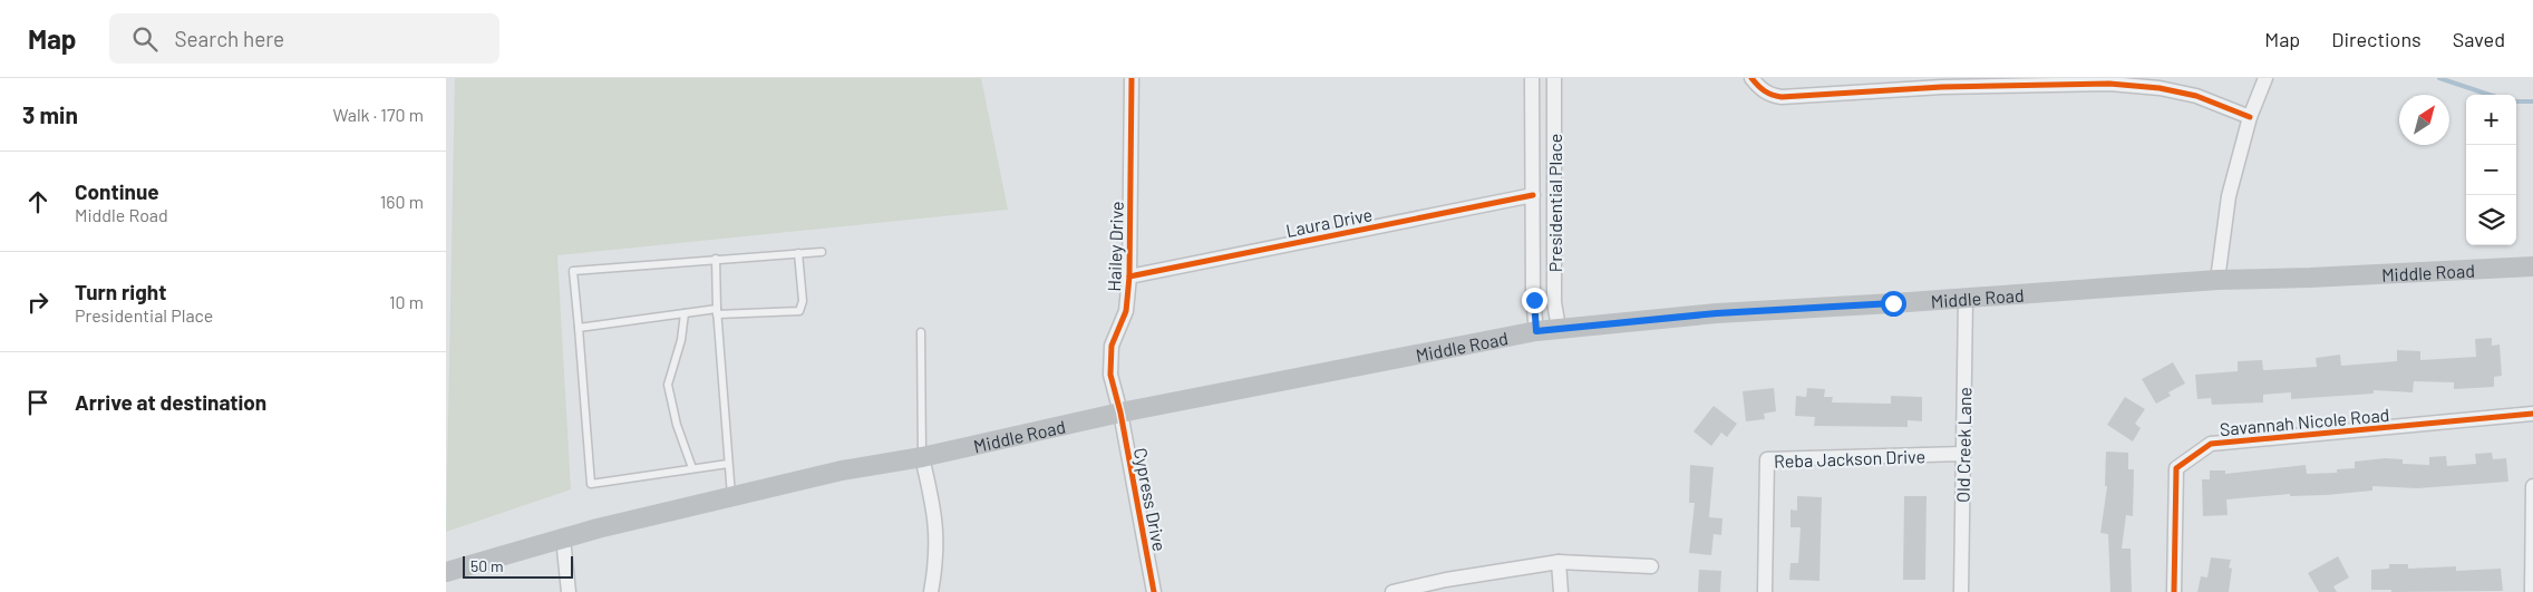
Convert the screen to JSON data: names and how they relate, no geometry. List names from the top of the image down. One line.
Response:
{"streets":{"main road":["Middle Road"],"street":["Presidential Place","Laura Drive","Hailey Drive","Savannah Nicole Road","Old Creek Lane","Reba Jackson Drive","Cypress Drive"]},"crossings":[["Presidential Place","Laura Drive"],["Presidential Place","Middle Road"],["Laura Drive","Hailey Drive"],["Hailey Drive","Middle Road"],["Hailey Drive","Cypress Drive"],["Middle Road","Old Creek Lane"],["Middle Road","Cypress Drive"],["Old Creek Lane","Reba Jackson Drive"]],"scale_bar":"50 m","north":"top right","page":{"header":"Map","search":"Search here","nav":["Map","Directions","Saved"],"heading":["3 min","Walk · 170 m"],"map_buttons":["+","−"],"list":[["Continue","Middle Road","160 m"],["Turn right","Presidential Place","10 m"],"Arrive at destination"],"scale":"50 m"}}
